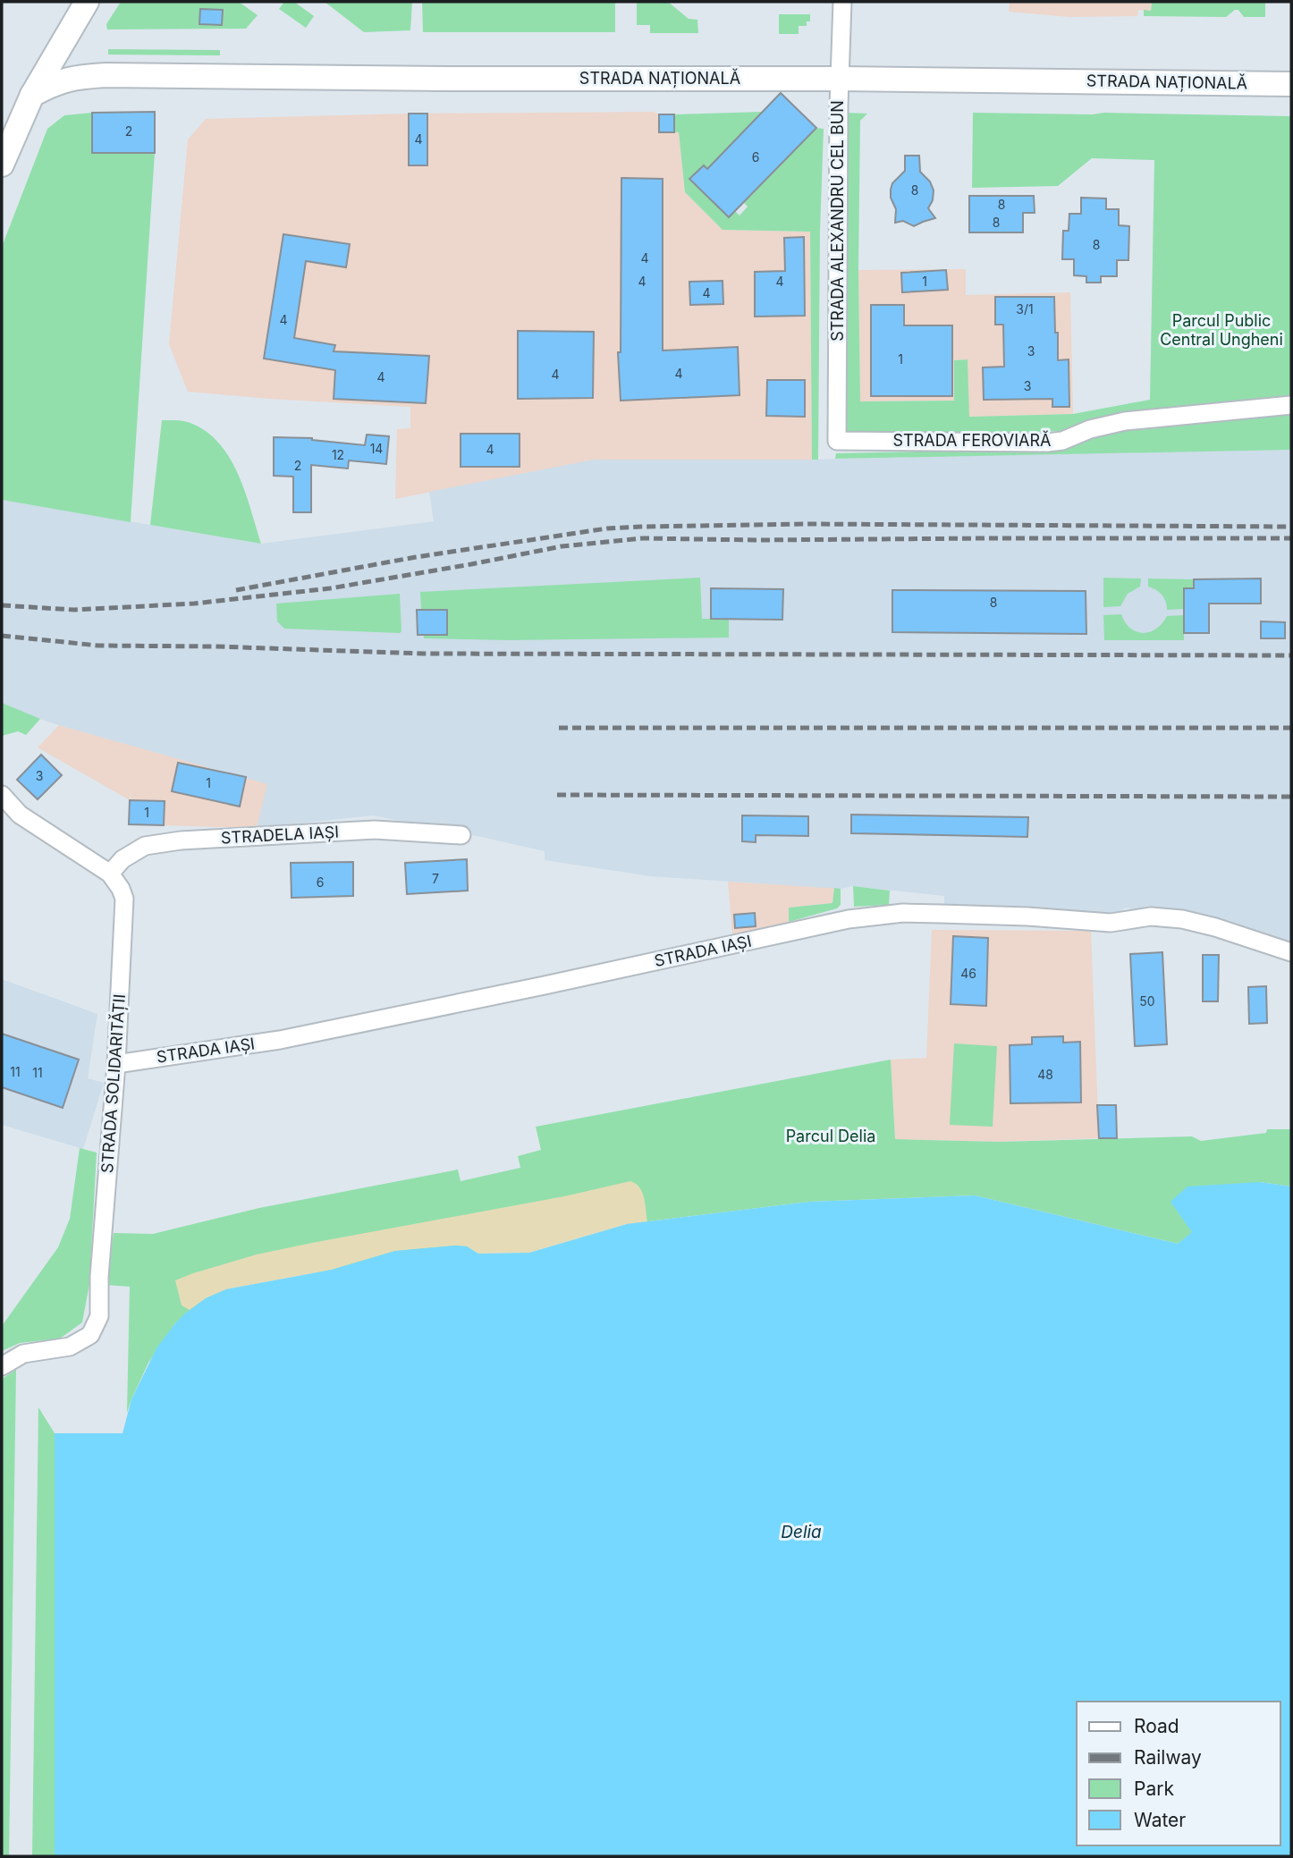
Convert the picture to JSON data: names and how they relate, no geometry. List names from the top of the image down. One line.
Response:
{"streets":{"street":["STRADA NAȚIONALĂ","STRADA ALEXANDRU CEL BUN","STRADA FEROVIARĂ","STRADELA IAȘI","STRADA IAȘI","STRADA SOLIDARITĂȚII"]},"crossings":[["STRADA NAȚIONALĂ","STRADA ALEXANDRU CEL BUN"],["STRADA ALEXANDRU CEL BUN","STRADA FEROVIARĂ"],["STRADELA IAȘI","STRADA SOLIDARITĂȚII"],["STRADA IAȘI","STRADA SOLIDARITĂȚII"]],"water":["Delia"],"parks":["Parcul Public Central Ungheni","Parcul Delia"],"house_numbers":["2","4","6","8","8","8","8","4","4","4","1","4","3/1","4","3","1","4","4","4","3","14","4","12","2","8","3","1","1","7","6","46","50","11","11","48"],"legend":["Road","Railway","Park","Water"]}
